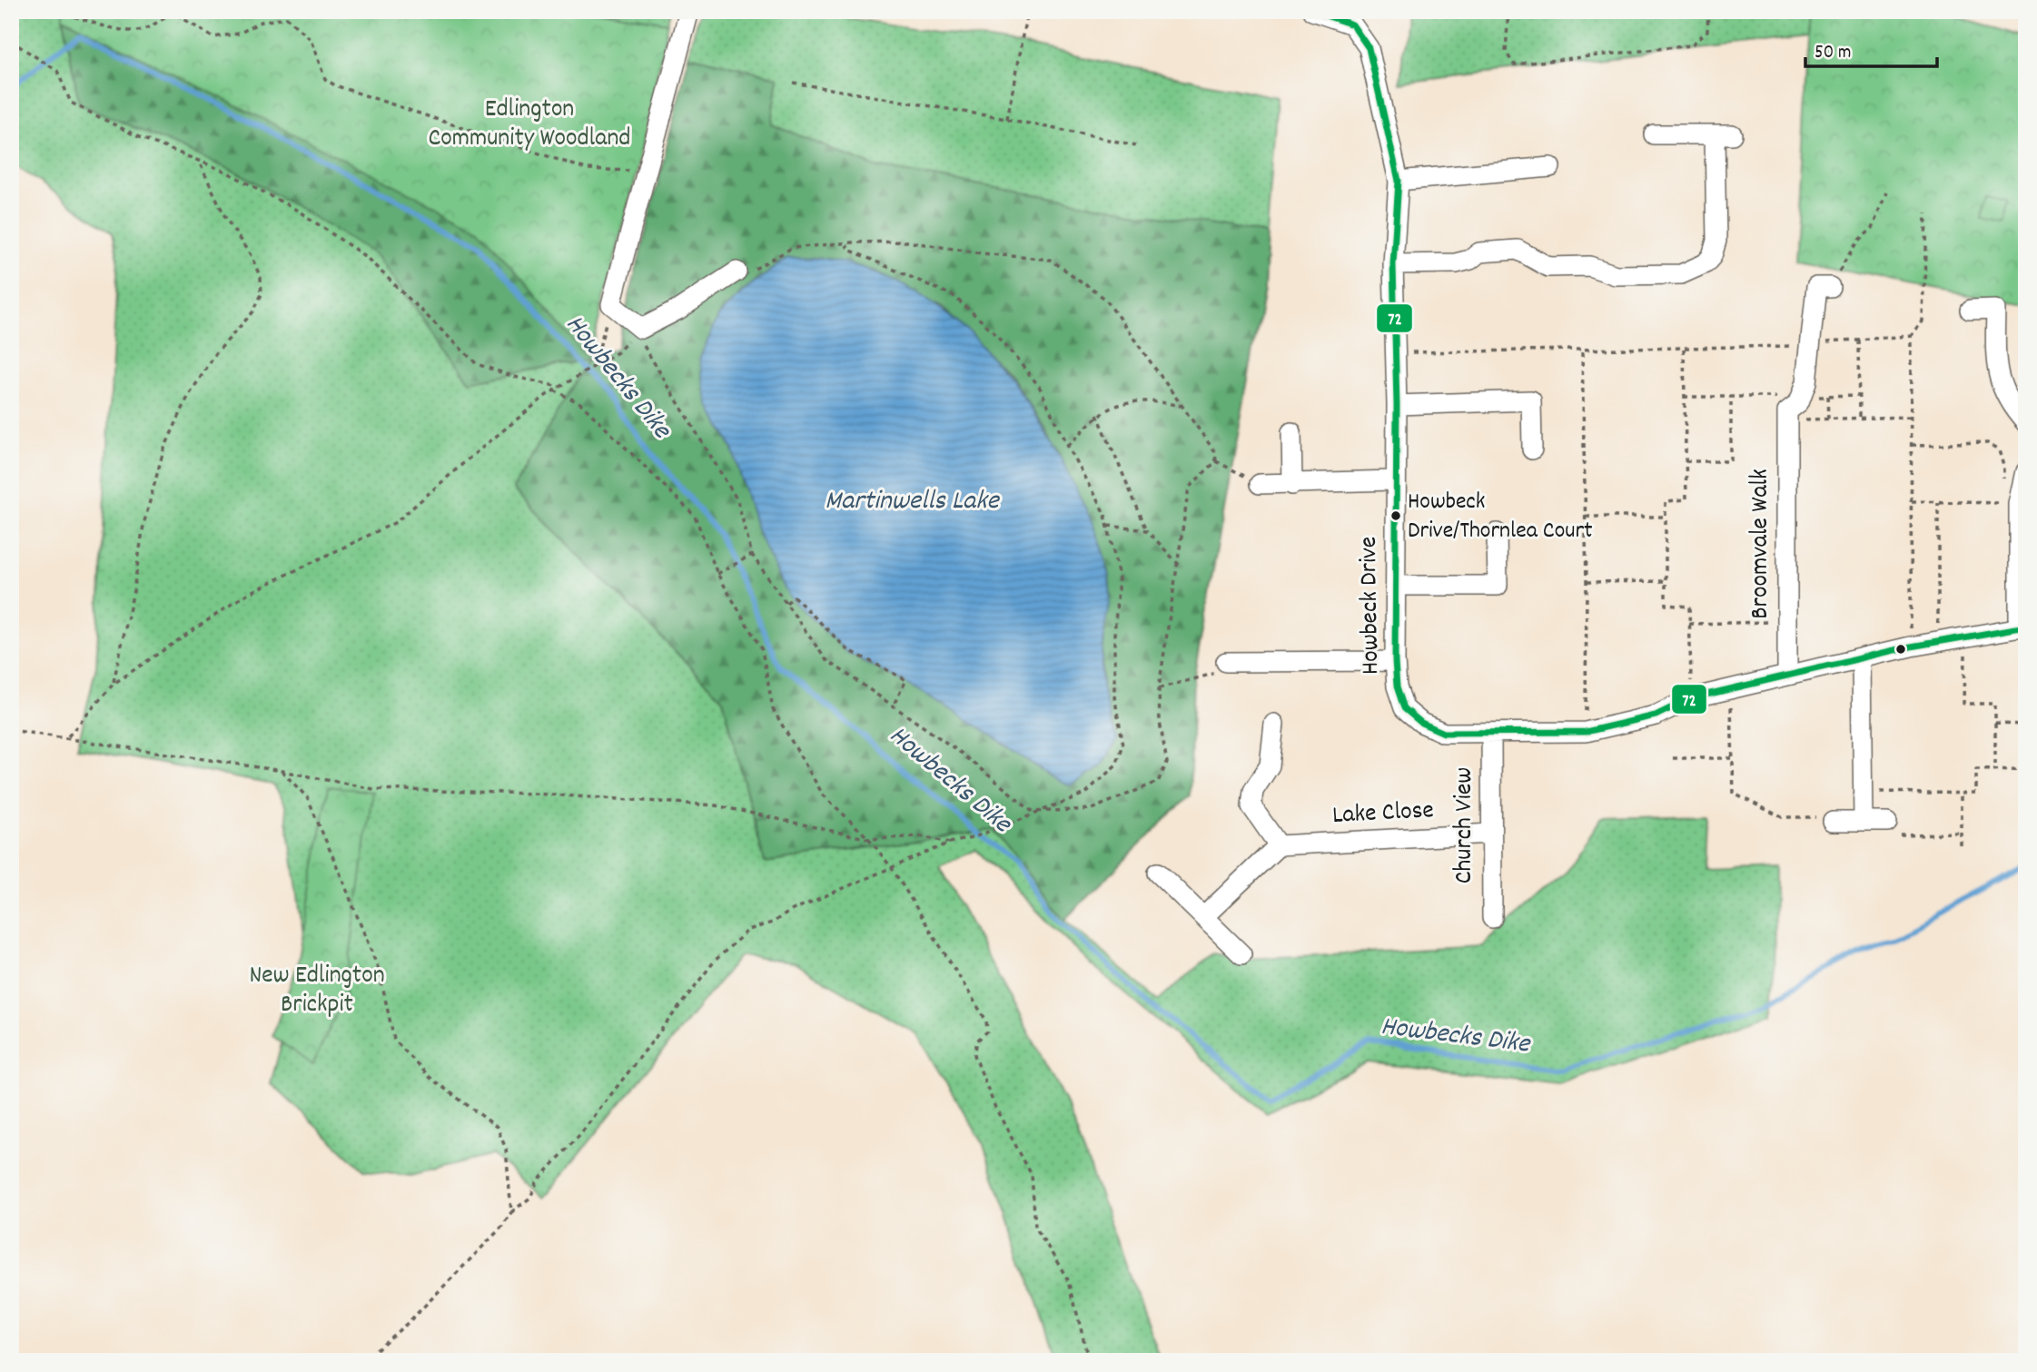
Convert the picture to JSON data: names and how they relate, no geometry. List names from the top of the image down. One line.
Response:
{"streets":{"street":["Broomvale Walk","Howbeck Drive","Lake Close","Church View"]},"crossings":[["Broomvale Walk","Howbeck Drive"],["Howbeck Drive","Church View"],["Lake Close","Church View"]],"water":["Howbecks Dike","Martinwells Lake"],"parks":["Edlington Community Woodland","New Edlington Brickpit"],"places":["Howbeck Drive/Thornlea Court"],"lines":["transit line 72"],"scale_bar":"50 m"}
